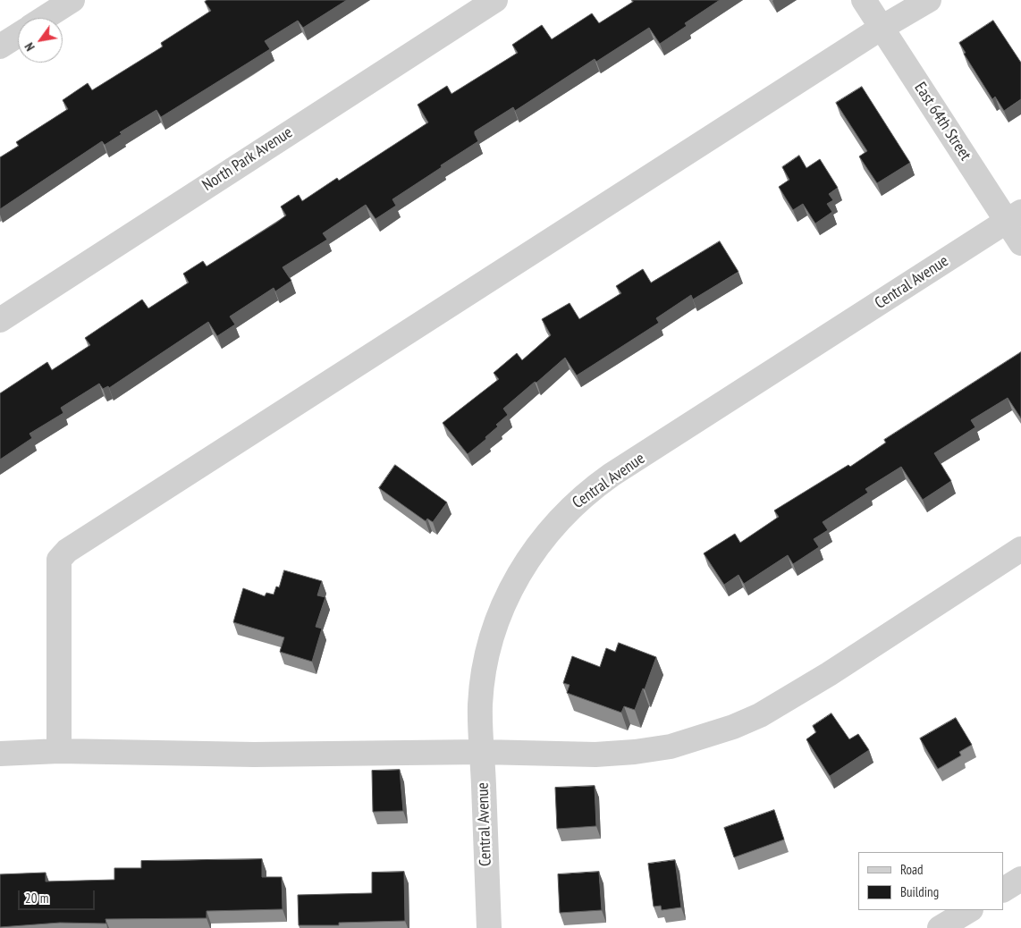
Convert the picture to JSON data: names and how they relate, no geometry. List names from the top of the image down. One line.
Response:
{"streets":{"street":["East 64th Street","North Park Avenue","Central Avenue"]},"crossings":[["East 64th Street","Central Avenue"]],"legend":["Road","Building"],"scale_bar":"20 m","north":"bottom left"}
